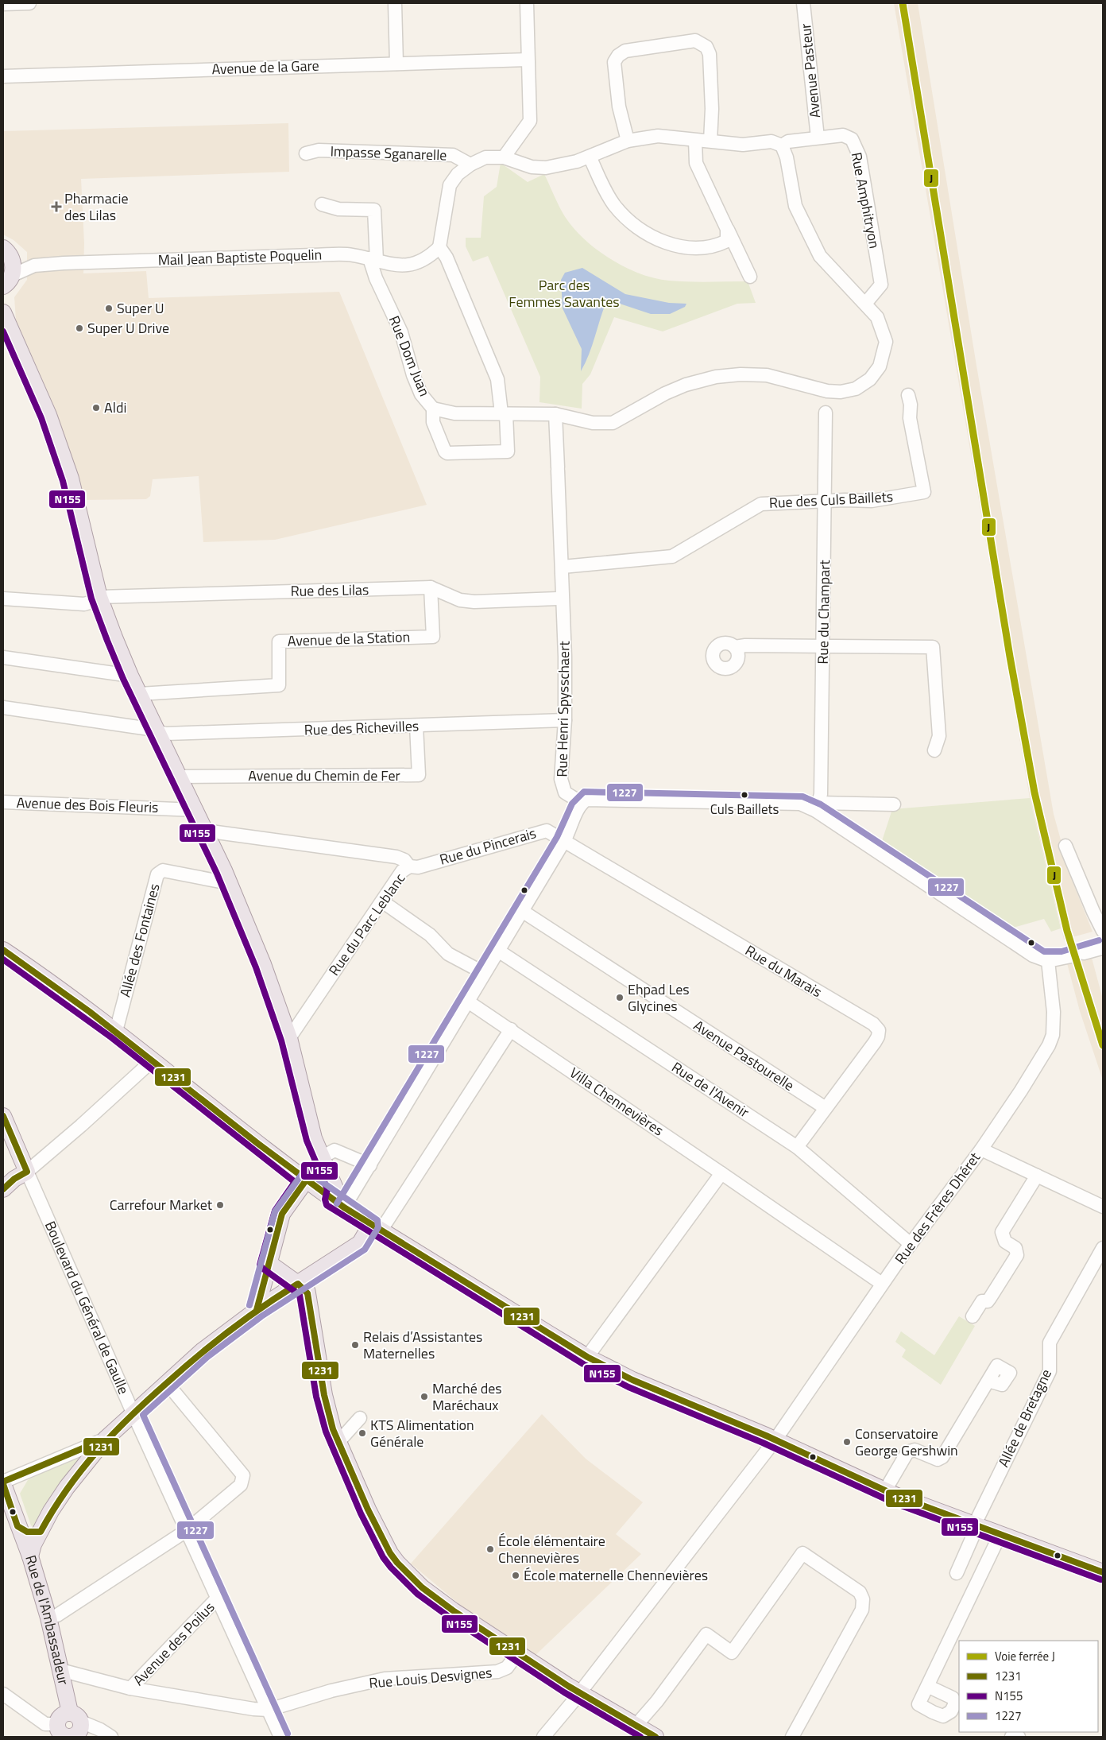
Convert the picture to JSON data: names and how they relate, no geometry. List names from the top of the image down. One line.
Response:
{"streets":{"main road":["Boulevard du Général de Gaulle","Rue de l'Ambassadeur"],"street":["Avenue de la Gare","Avenue Pasteur","Impasse Sganarelle","Rue Amphitryon","Mail Jean Baptiste Poquelin","Rue Dom Juan","Rue des Culs Baillets","Rue des Lilas","Rue du Champart","Avenue de la Station","Rue Henri Spysschaert","Rue des Richevilles","Avenue du Chemin de Fer","Avenue des Bois Fleuris","Rue du Pincerais","Rue du Parc Leblanc","Allée des Fontaines","Rue du Marais","Avenue Pastourelle","Rue de l'Avenir","Villa Chennevières","Rue des Frères Dhéret","Allée de Bretagne","Avenue des Poilus","Rue Louis Desvignes"]},"crossings":[["Avenue Pasteur","Rue Amphitryon"],["Mail Jean Baptiste Poquelin","Rue Dom Juan"],["Rue des Culs Baillets","Rue du Champart"],["Rue des Culs Baillets","Rue Henri Spysschaert"],["Rue des Lilas","Avenue de la Station"],["Rue Henri Spysschaert","Rue des Richevilles"],["Rue des Richevilles","Avenue du Chemin de Fer"],["Rue du Pincerais","Rue du Parc Leblanc"],["Rue du Pincerais","Rue du Marais"],["Rue du Marais","Avenue Pastourelle"],["Rue du Marais","Rue de l'Avenir"],["Rue de l'Avenir","Rue des Frères Dhéret"],["Villa Chennevières","Rue des Frères Dhéret"],["Boulevard du Général de Gaulle","Rue de l'Ambassadeur"],["Boulevard du Général de Gaulle","Avenue des Poilus"],["Boulevard du Général de Gaulle","Rue Louis Desvignes"]],"parks":["Parc des Femmes Savantes"],"places":{"health":["Pharmacie des Lilas"],"other":["Super U","Super U Drive","Aldi","Culs Baillets","Ehpad Les Glycines","Carrefour Market","Relais d’Assistantes Maternelles","Marché des Maréchaux","KTS Alimentation Générale","Conservatoire George Gershwin","École élémentaire Chennevières","École maternelle Chennevières"]},"lines":["rail line J","transit line N155","transit line 1227","transit line 1231"],"legend":["Voie ferrée J","1231","N155","1227"]}
